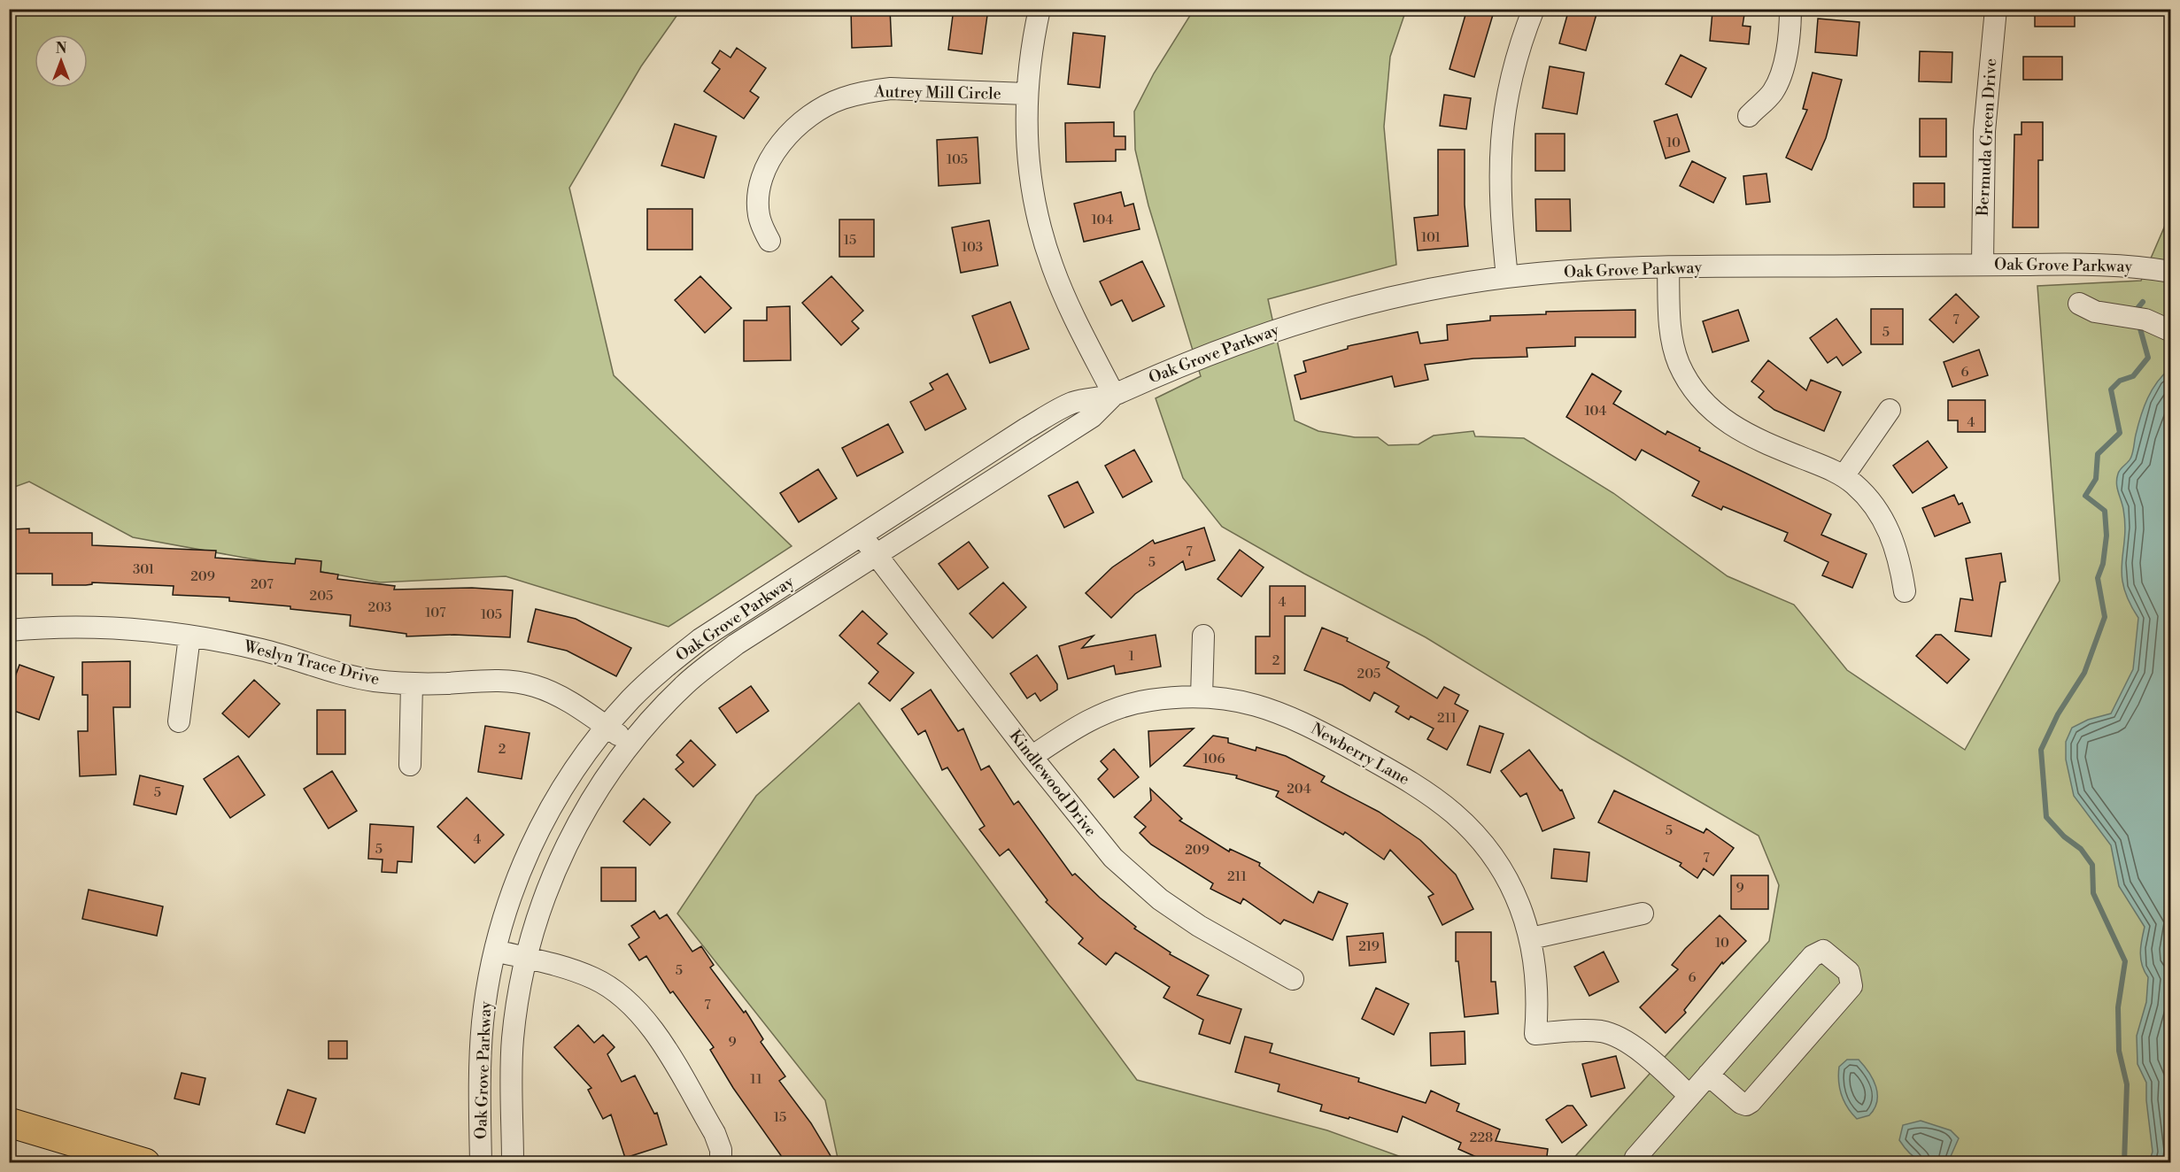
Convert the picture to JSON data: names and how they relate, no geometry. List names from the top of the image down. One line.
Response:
{"streets":{"street":["Autrey Mill Circle","Bermuda Green Drive","Oak Grove Parkway","Weslyn Trace Drive","Newberry Lane","Kindlewood Drive"]},"crossings":[["Bermuda Green Drive","Oak Grove Parkway"],["Oak Grove Parkway","Weslyn Trace Drive"],["Oak Grove Parkway","Kindlewood Drive"],["Newberry Lane","Kindlewood Drive"]],"house_numbers":["10","105","104","101","15","103","7","5","6","104","4","7","5","301","209","207","205","4","203","107","105","1","2","205","211","2","106","204","5","5","4","5","209","7","211","9","10","219","5","6","7","9","11","15","228"],"north":"top"}
